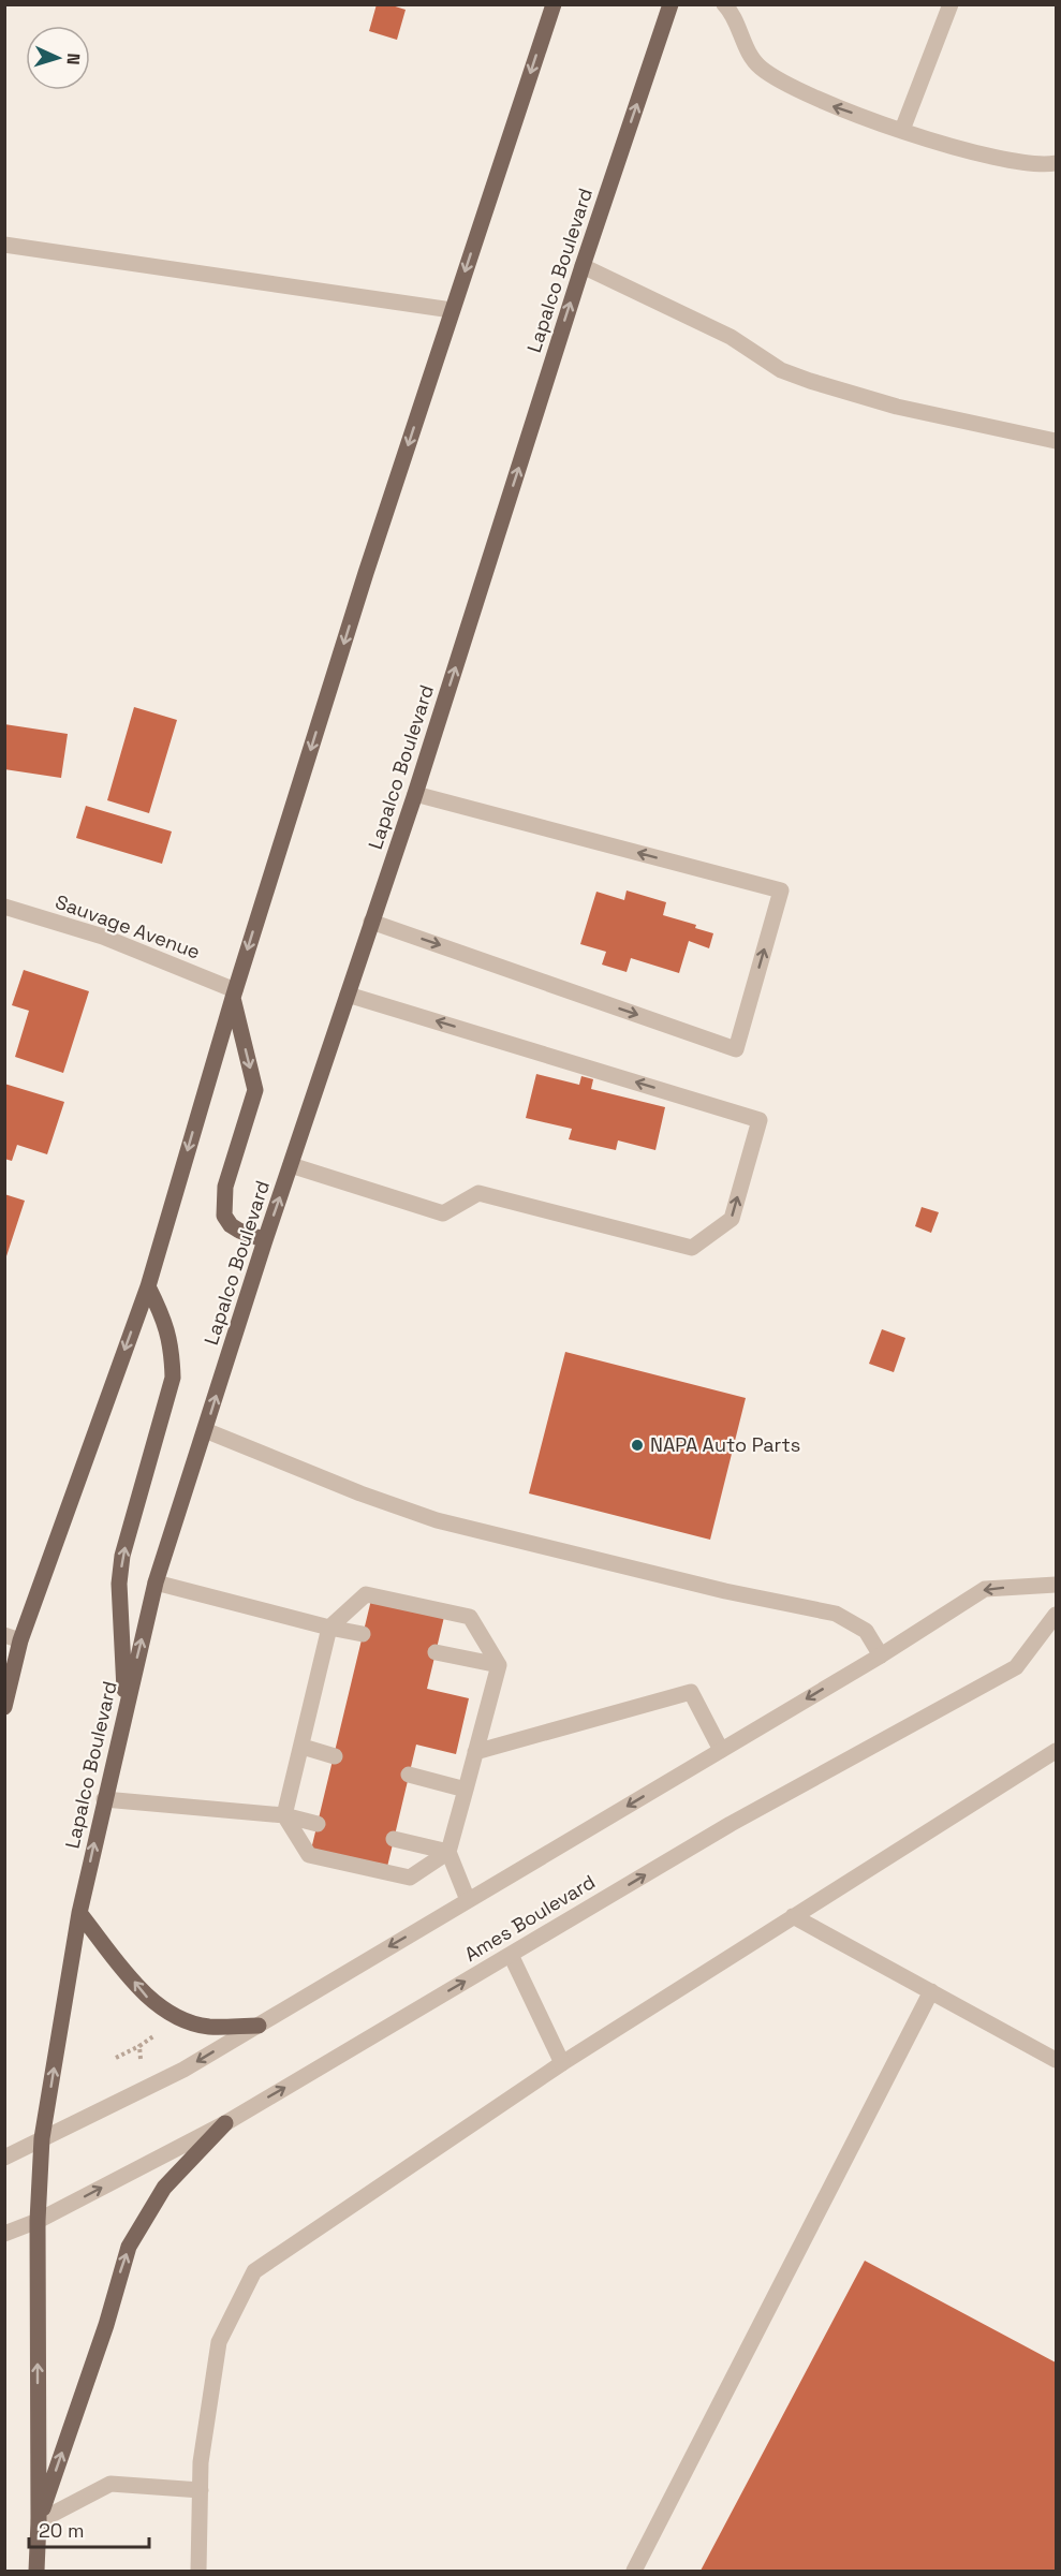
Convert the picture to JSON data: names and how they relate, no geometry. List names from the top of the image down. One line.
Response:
{"streets":{"main road":["Lapalco Boulevard"],"street":["Sauvage Avenue","Ames Boulevard"]},"crossings":[["Lapalco Boulevard","Ames Boulevard"]],"places":["NAPA Auto Parts"],"scale_bar":"20 m","north":"right"}
